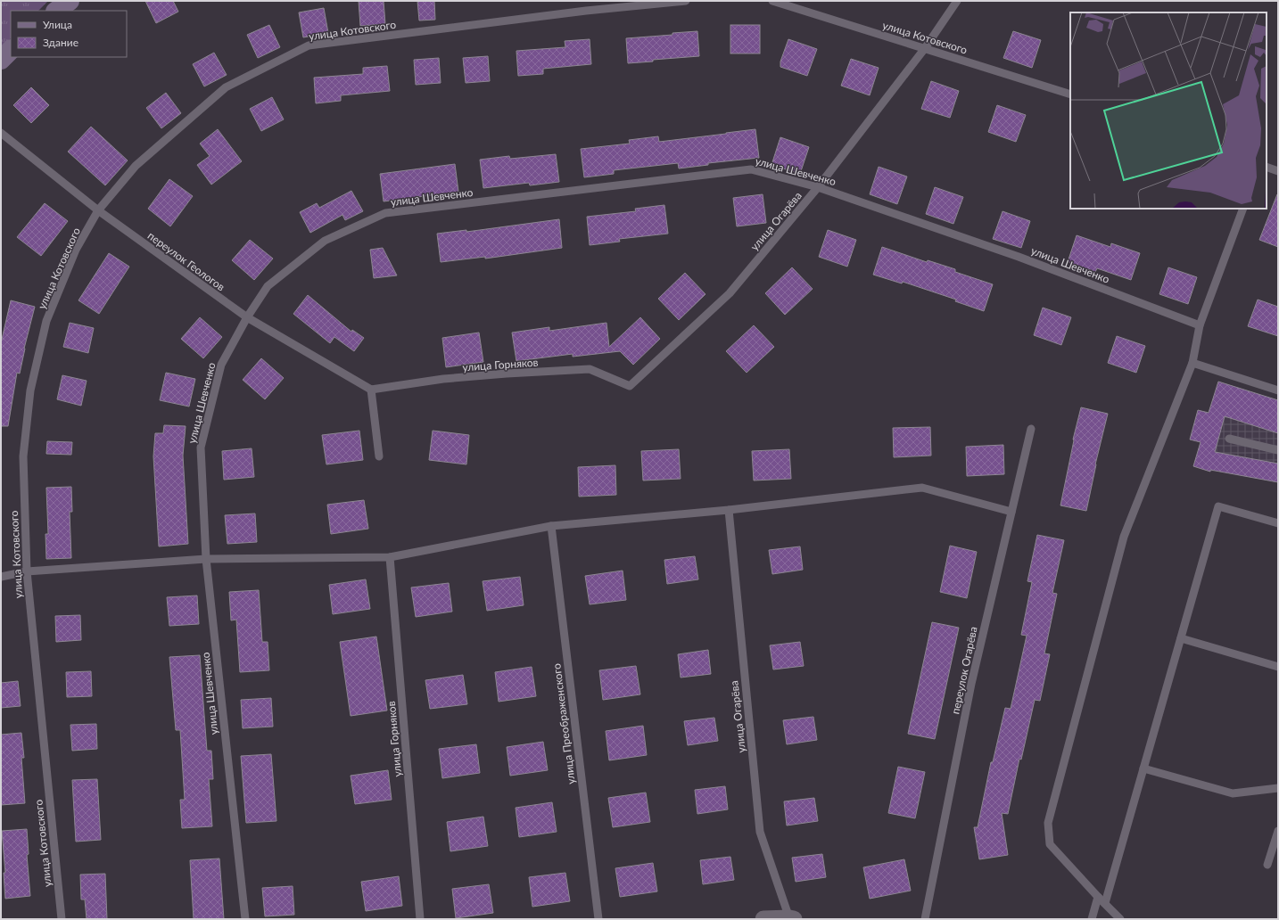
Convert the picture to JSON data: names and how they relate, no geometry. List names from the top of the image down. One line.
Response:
{"streets":{"lane":["улица Котовского","улица Шевченко","улица Огарёва","переулок Геологов","улица Горняков","переулок Огарёва","улица Преображенского"]},"crossings":[["улица Котовского","улица Огарёва"],["улица Котовского","переулок Геологов"],["улица Шевченко","улица Огарёва"],["улица Шевченко","переулок Геологов"],["улица Огарёва","улица Горняков"],["переулок Геологов","улица Горняков"]],"legend":["Улица","Здание"]}
